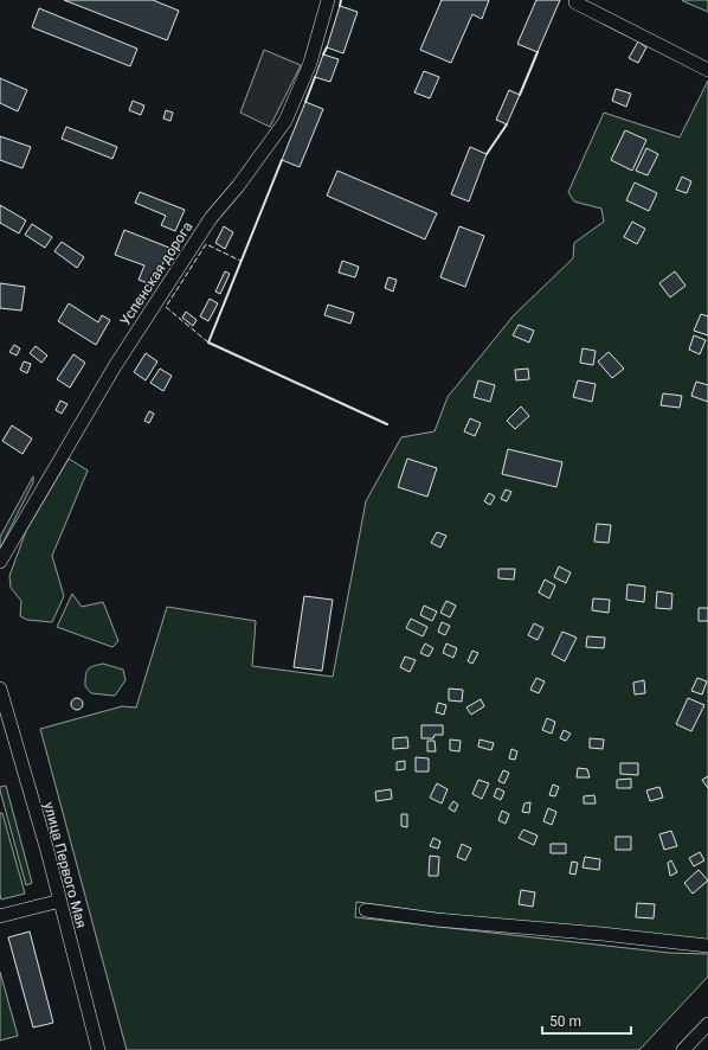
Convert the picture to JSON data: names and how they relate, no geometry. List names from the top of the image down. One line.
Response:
{"streets":{"street":["Успенская дорога","улица Первого Мая"]},"scale_bar":"50 m"}
